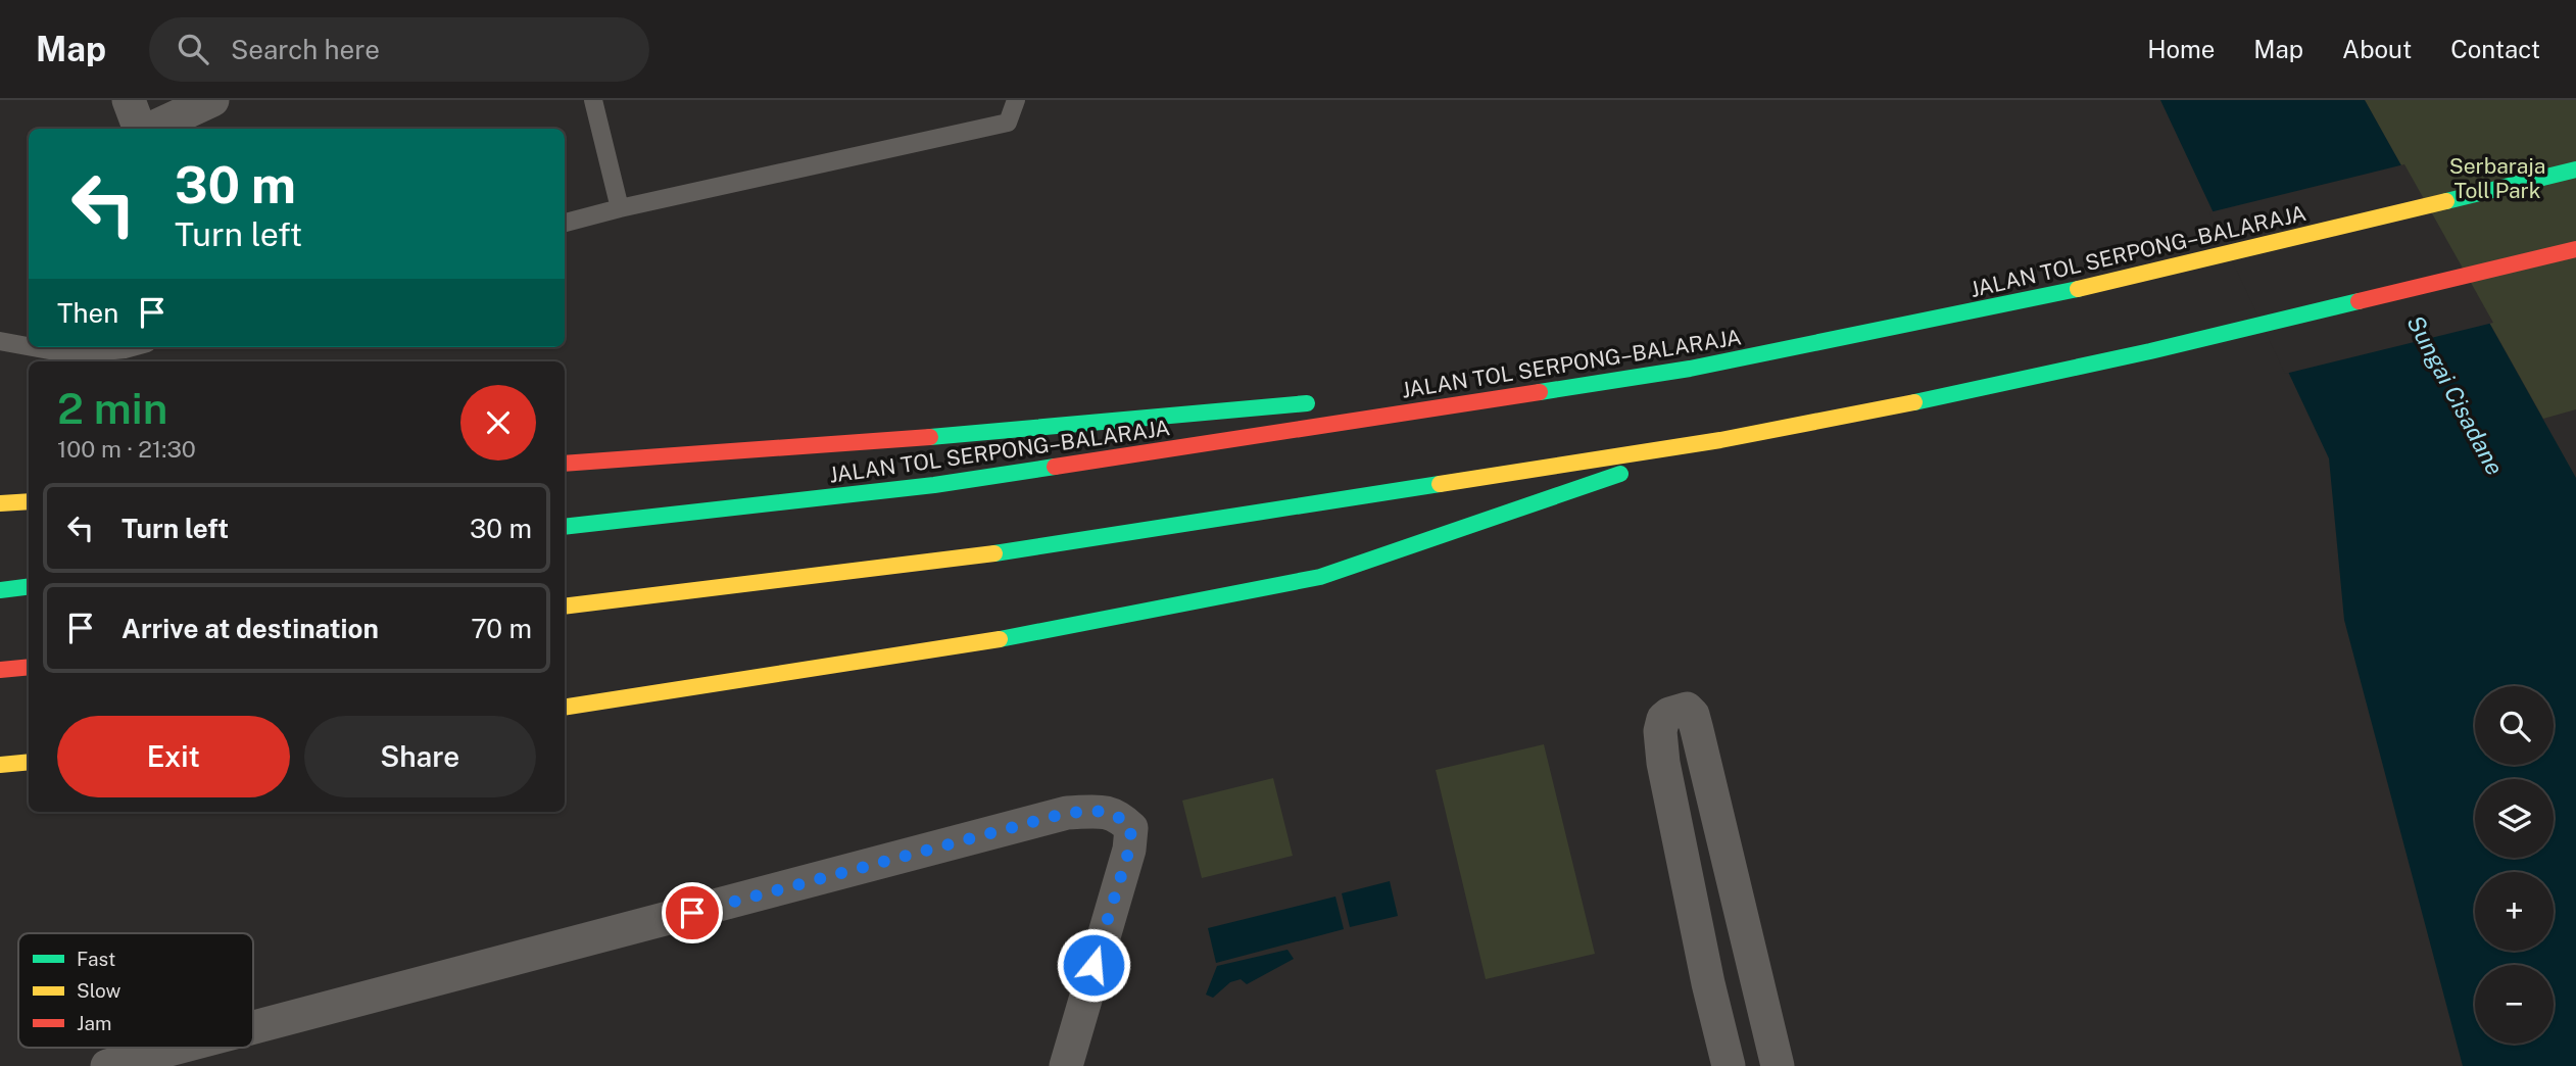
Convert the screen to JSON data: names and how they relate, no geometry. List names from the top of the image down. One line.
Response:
{"streets":{"highway":["JALAN TOL SERPONG–BALARAJA"]},"water":["Sungai Cisadane"],"parks":["Serbaraja Toll Park"],"legend":["Fast","Slow","Jam"],"page":{"header":"Map","search":"Search here","nav":["Home","Map","About","Contact"],"turn":["30 m","Turn left"],"then":"Then","heading":["2 min","100 m · 21:30"],"list":[{"name":"Turn left","value":"30 m"},{"name":"Arrive at destination","value":"70 m"}],"map_buttons":["+","−"],"buttons":["Exit","Share"]}}
